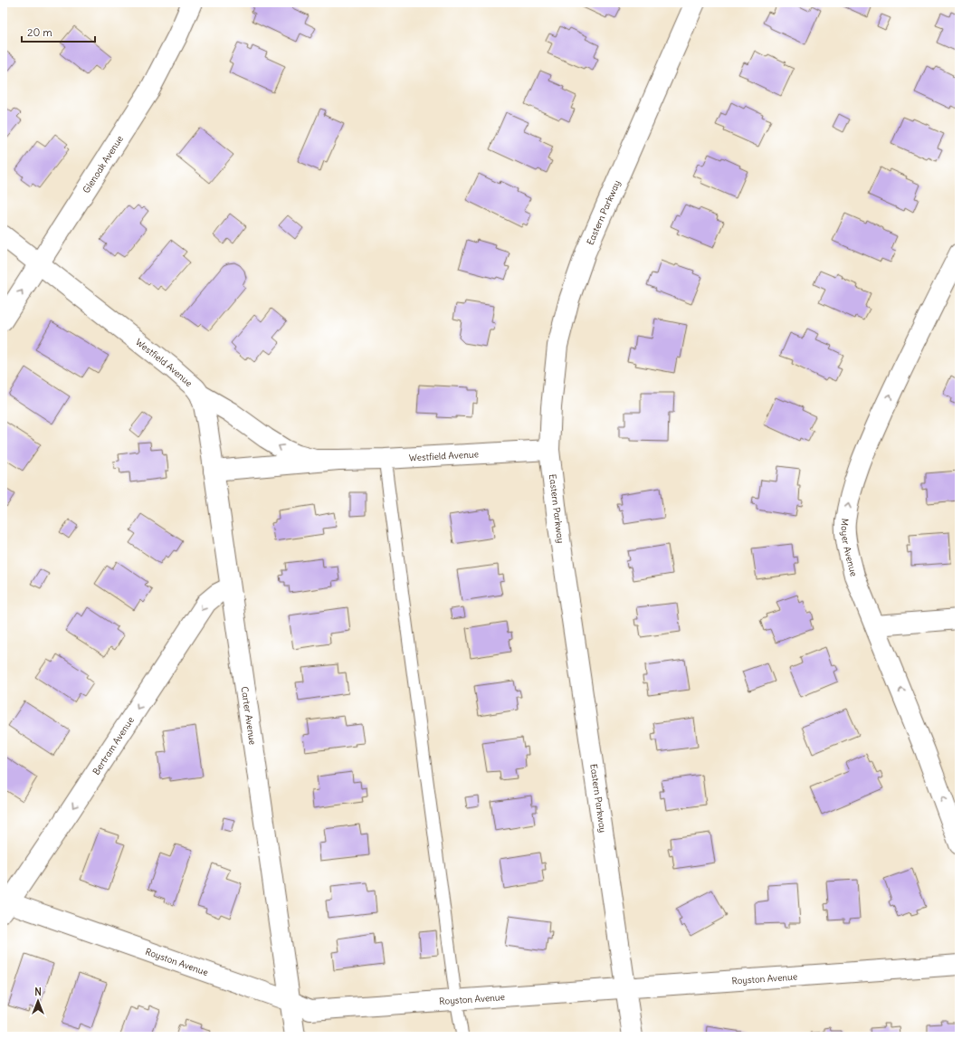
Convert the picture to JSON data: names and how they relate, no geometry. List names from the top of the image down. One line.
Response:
{"streets":{"street":["Glenoak Avenue","Eastern Parkway","Westfield Avenue","Moyer Avenue","Carter Avenue","Bertram Avenue","Royston Avenue"]},"crossings":[["Glenoak Avenue","Westfield Avenue"],["Eastern Parkway","Westfield Avenue"],["Eastern Parkway","Royston Avenue"],["Westfield Avenue","Carter Avenue"],["Carter Avenue","Bertram Avenue"],["Carter Avenue","Royston Avenue"],["Bertram Avenue","Royston Avenue"]],"one_way":["Moyer Avenue","Bertram Avenue"],"scale_bar":"20 m","north":"top"}
